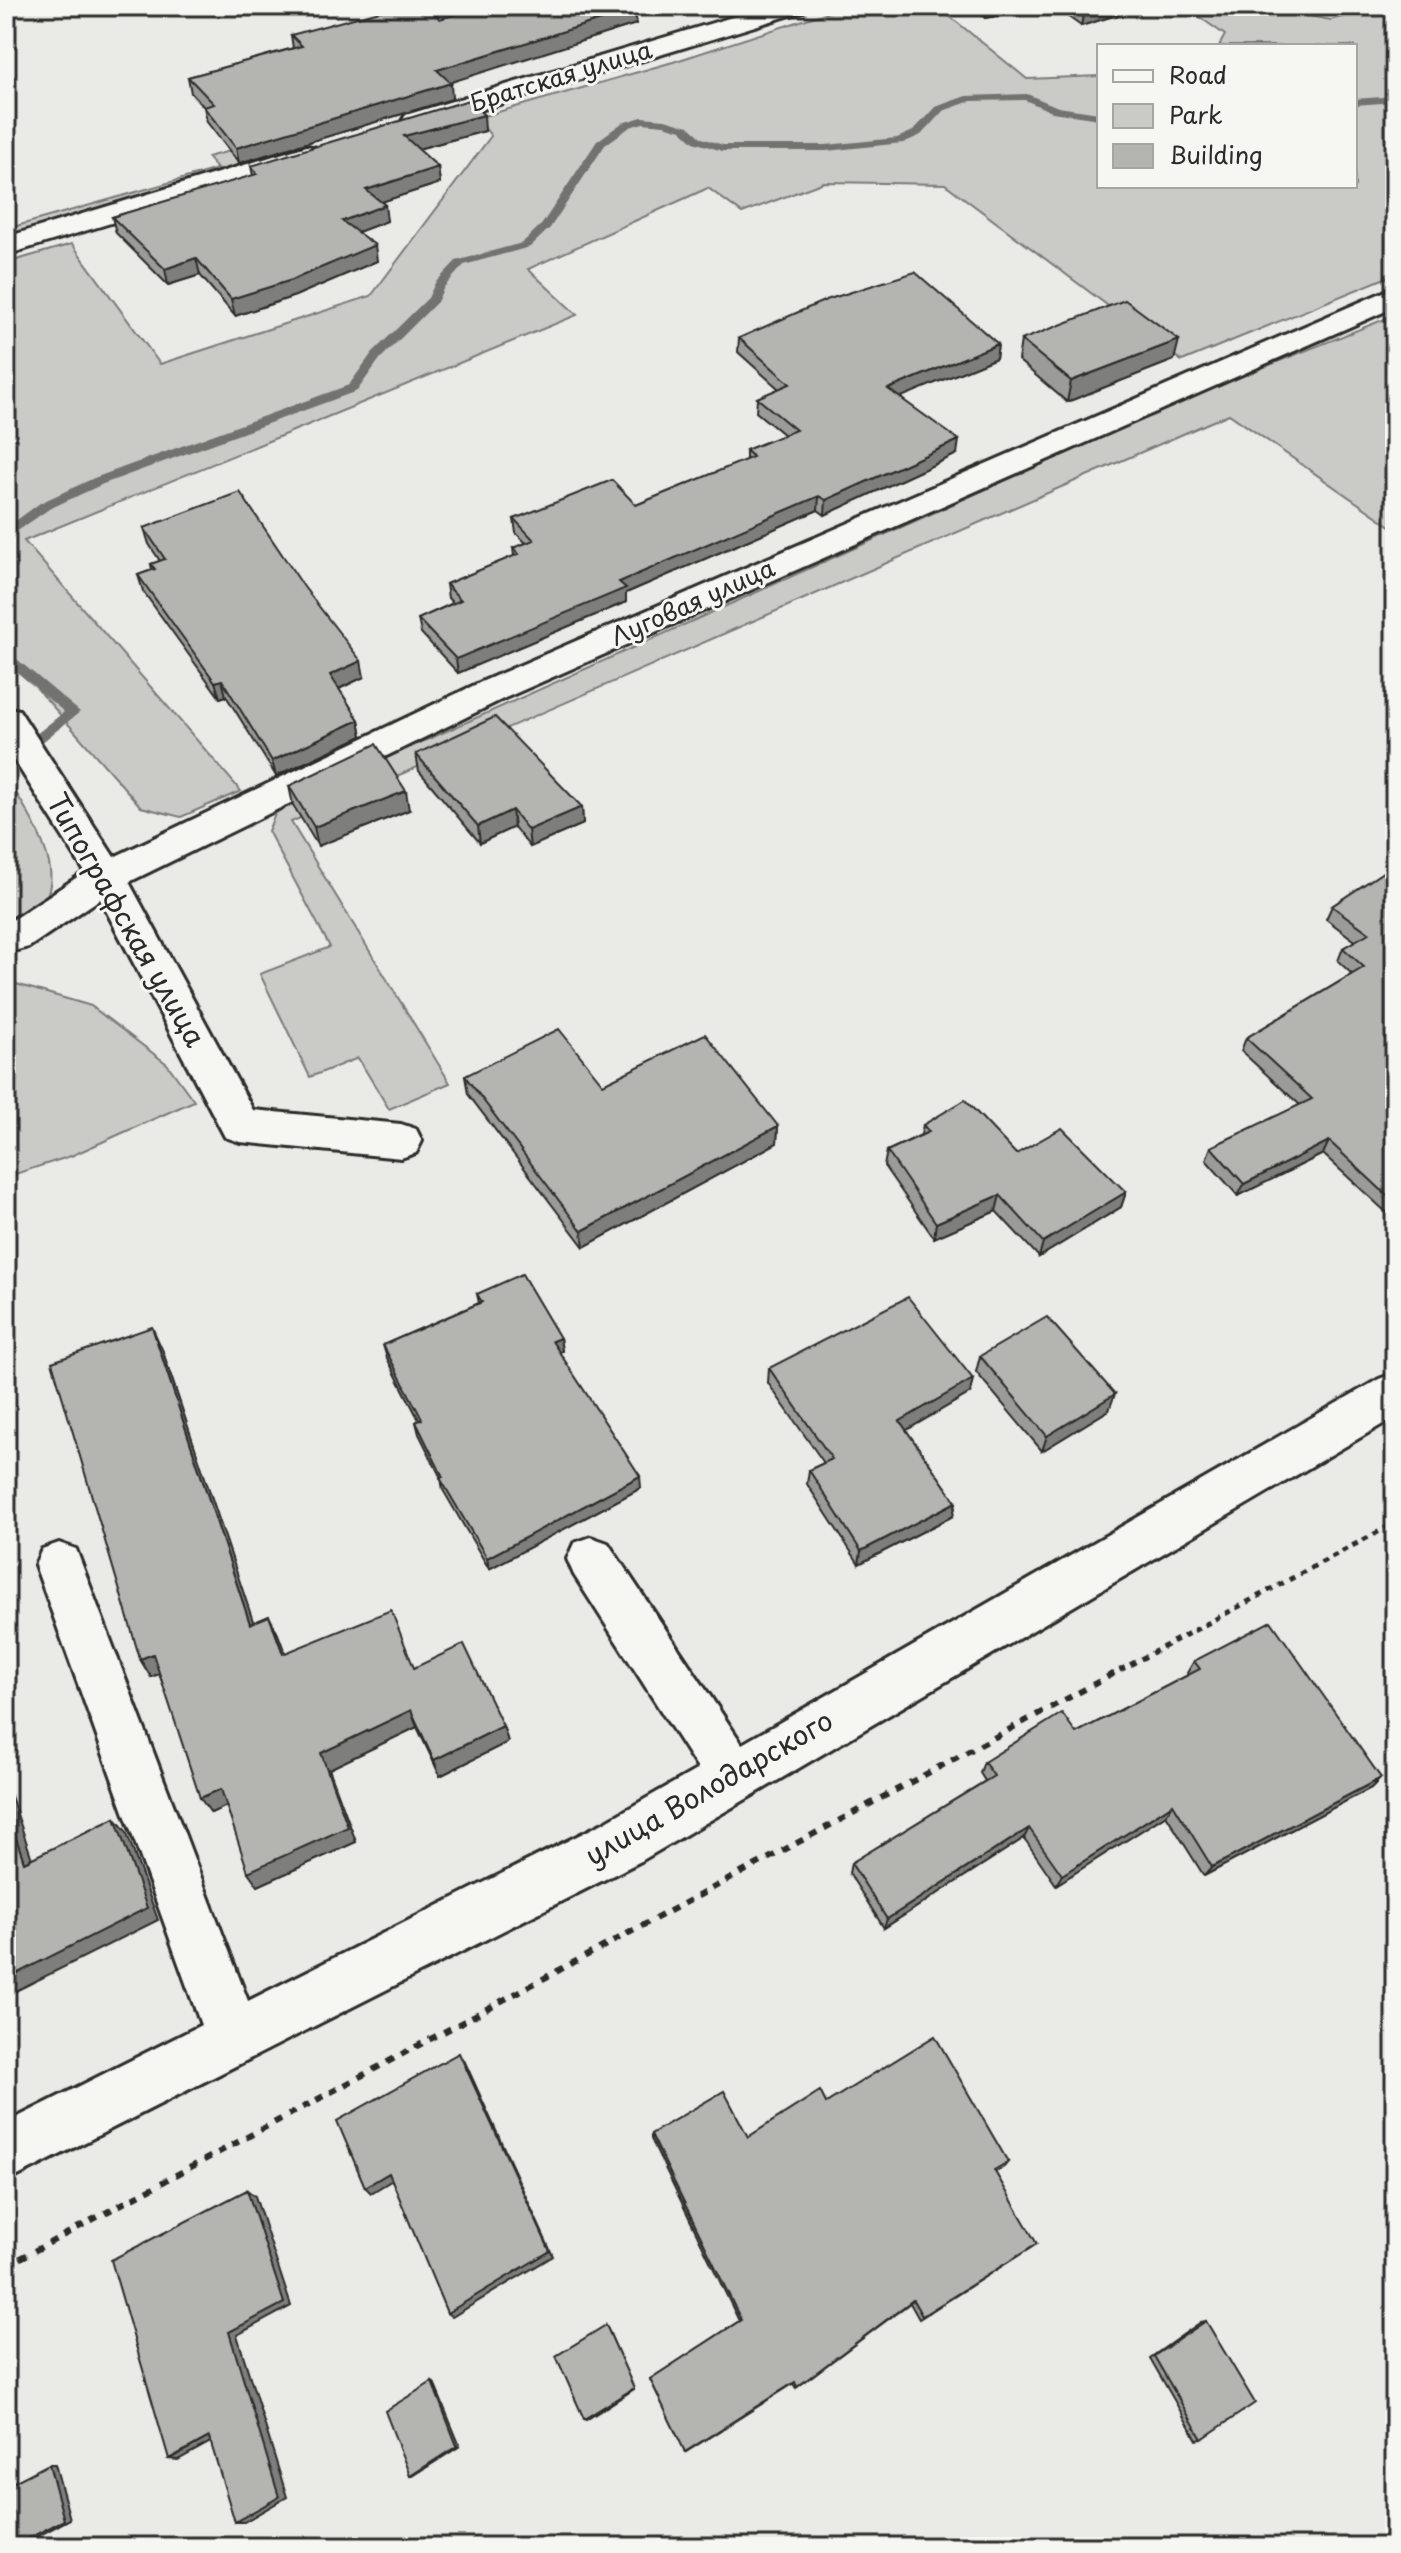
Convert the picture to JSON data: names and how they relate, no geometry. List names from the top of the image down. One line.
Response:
{"streets":{"street":["Братская улица","Луговая улица","Типографская улица","улица Володарского"]},"crossings":[["Луговая улица","Типографская улица"]],"legend":["Road","Park","Building"]}
